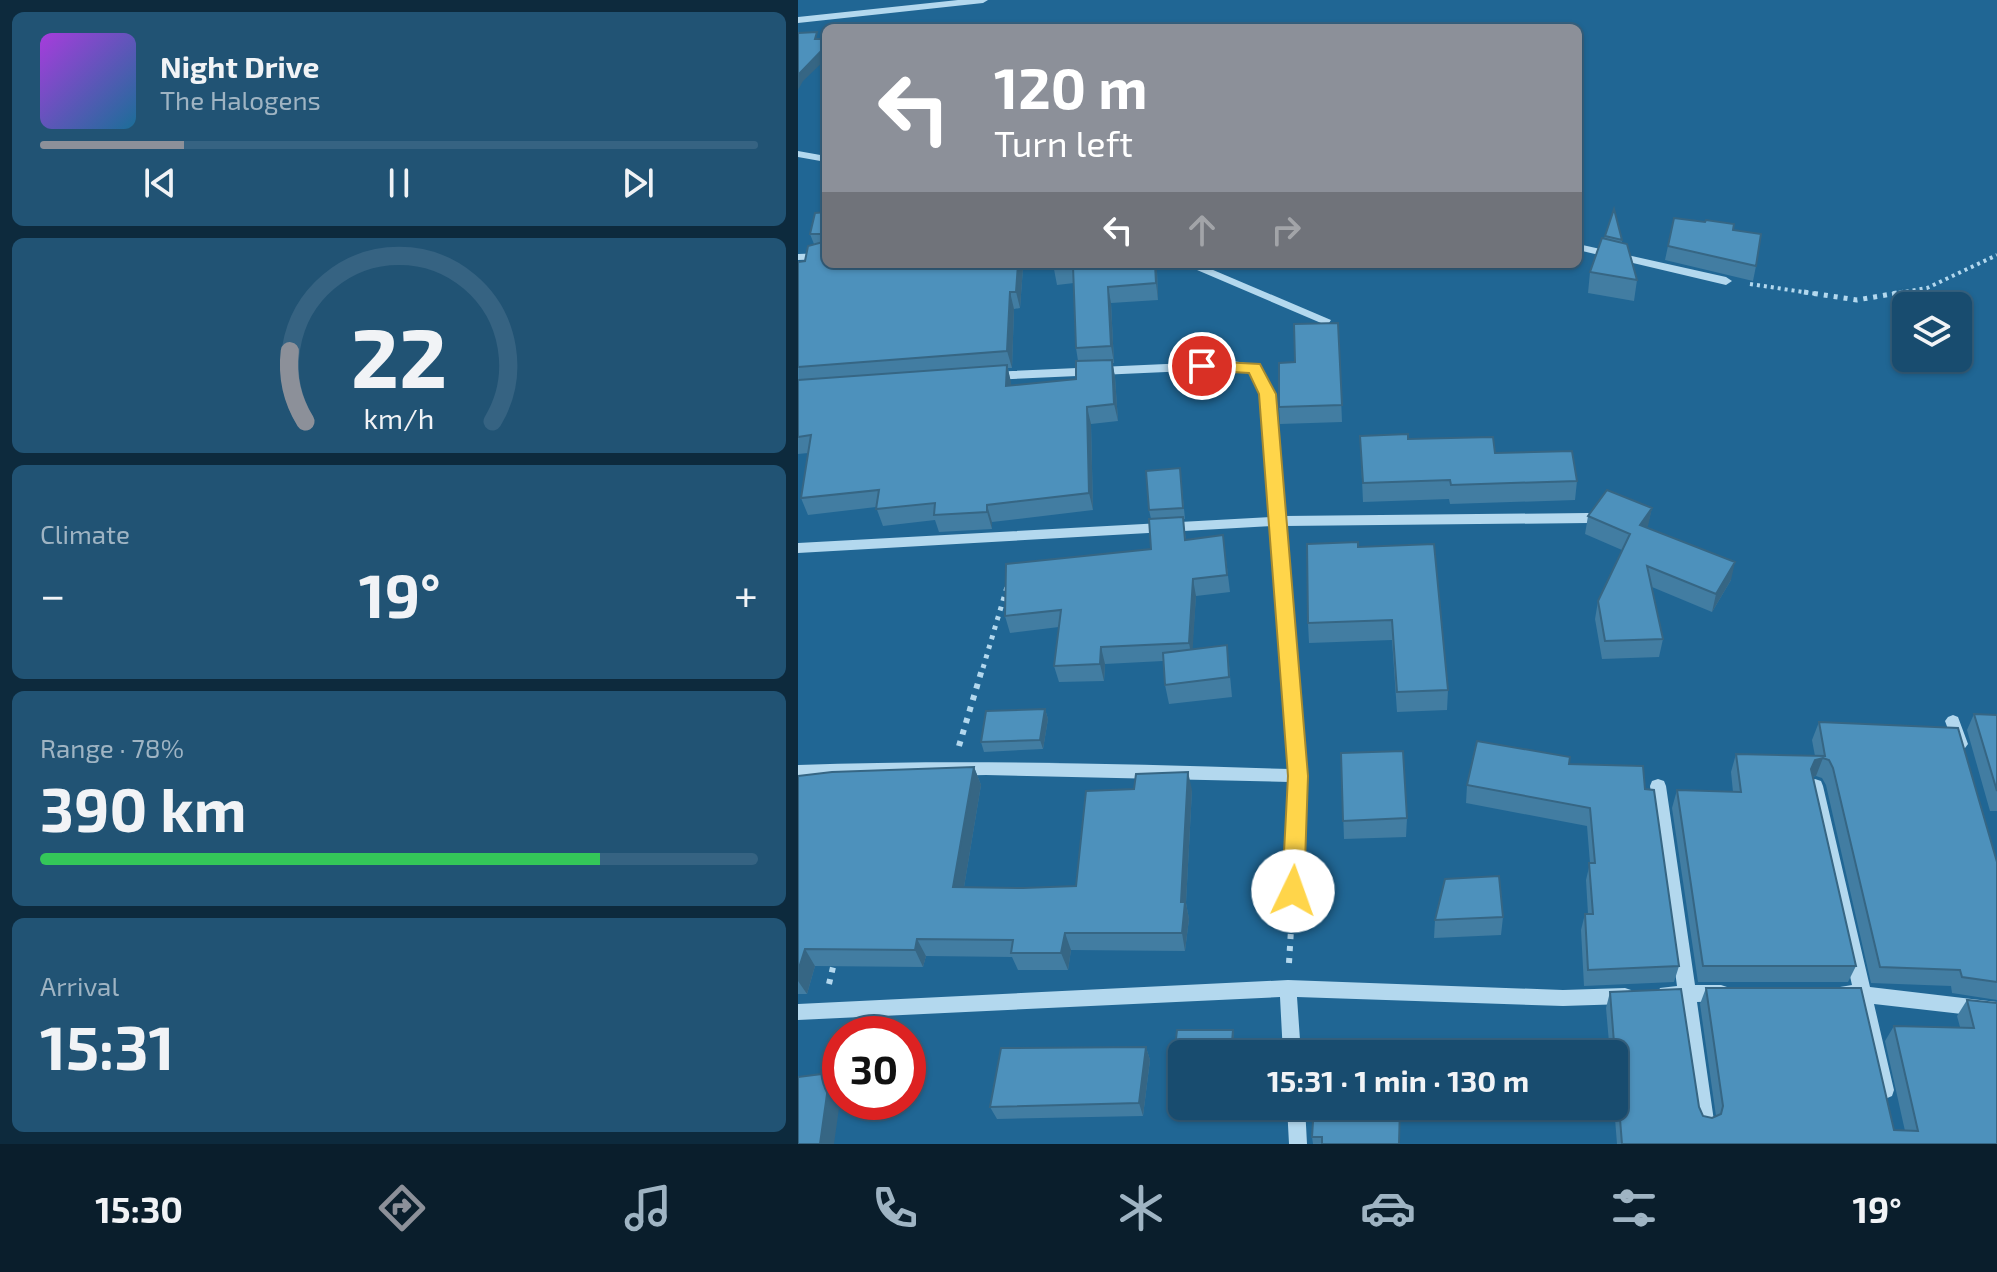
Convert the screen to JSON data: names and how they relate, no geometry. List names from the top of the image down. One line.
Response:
{"page":{"turn":["120 m","Turn left"],"song":["Night Drive","The Halogens"],"tile":["Climate",["Range · 78%","390 km"],["Arrival","15:31"]],"heat":["−","19°","+"],"limit":"30","trip":"15:31 · 1 min · 130 m","tabs":["15:30","19°"],"gauge":["22","km/h"]}}
